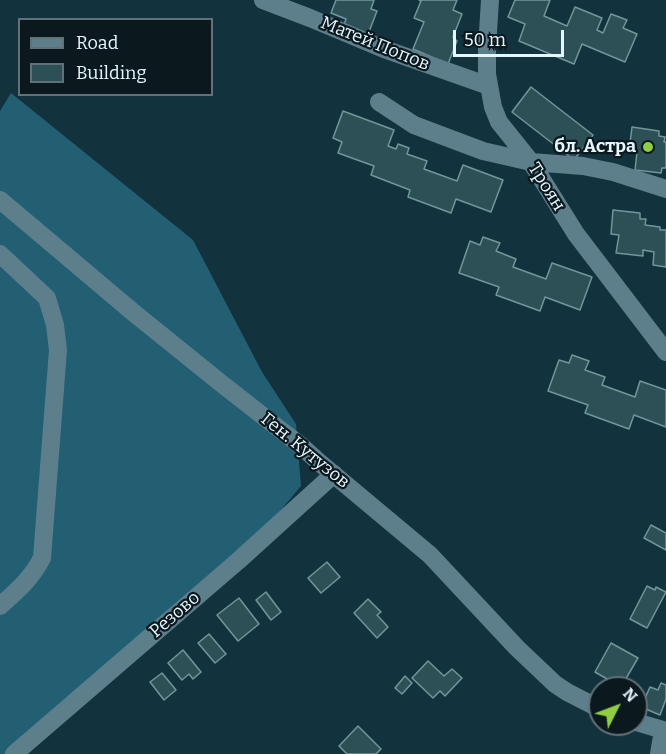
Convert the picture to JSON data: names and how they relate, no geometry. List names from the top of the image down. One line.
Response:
{"streets":{"street":["Матей Попов","Троян","Ген. Кутузов","Резово"]},"crossings":[["Матей Попов","Троян"],["Ген. Кутузов","Резово"]],"places":["бл. Астра"],"legend":["Road","Building"],"scale_bar":"50 m","north":"top right"}
